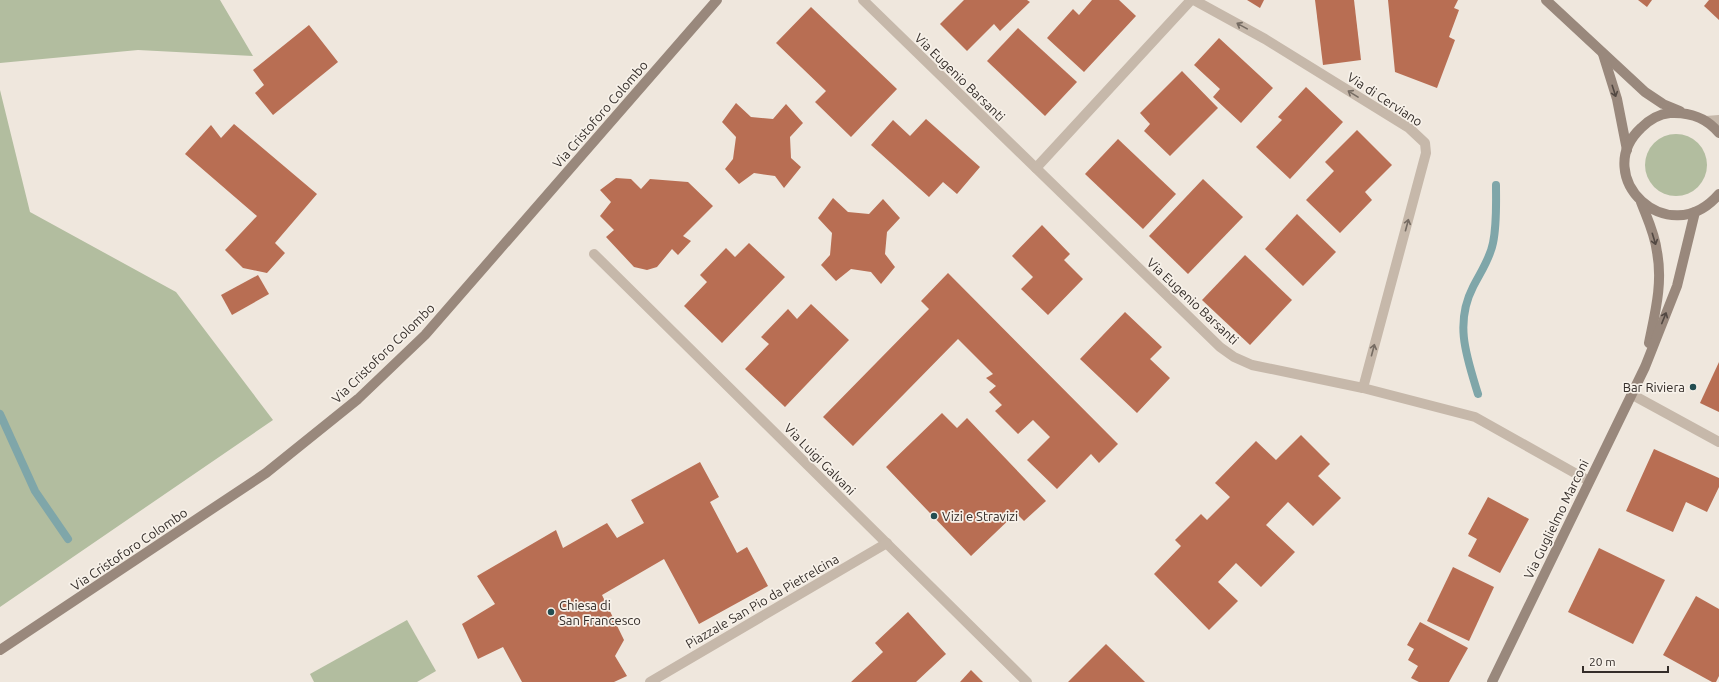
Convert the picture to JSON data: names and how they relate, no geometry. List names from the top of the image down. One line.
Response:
{"streets":{"main road":["Via Cristoforo Colombo","Via Guglielmo Marconi"],"street":["Via Eugenio Barsanti","Via di Cerviano","Via Luigi Galvani","Piazzale San Pio da Pietrelcina"]},"crossings":[["Via Eugenio Barsanti","Via di Cerviano"],["Via Eugenio Barsanti","Via Guglielmo Marconi"],["Via Luigi Galvani","Piazzale San Pio da Pietrelcina"]],"one_way":["Via di Cerviano"],"places":["Bar Riviera","Vizi e Stravizi","Chiesa di San Francesco"],"scale_bar":"20 m"}
